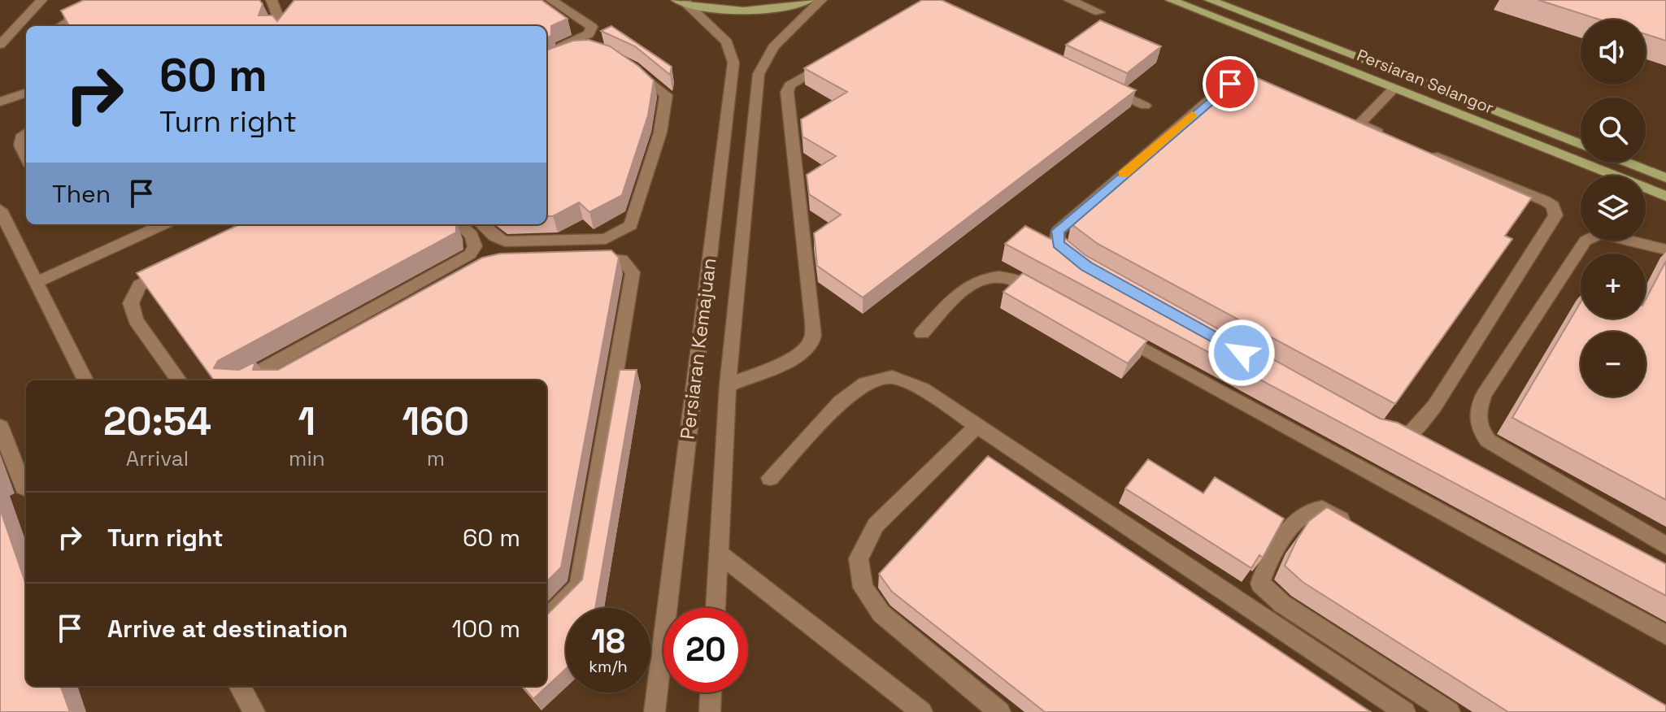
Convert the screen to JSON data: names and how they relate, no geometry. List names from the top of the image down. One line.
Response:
{"streets":{"main road":["Persiaran Selangor"],"street":["Persiaran Kemajuan"]},"page":{"map_buttons":["+","−"],"turn":["60 m","Turn right"],"then":"Then","eta":["20:54","Arrival","1","min","160","m"],"list":[{"name":"Turn right","value":"60 m"},{"name":"Arrive at destination","value":"100 m"}],"speed":"18 km/h","limit":"20"}}
